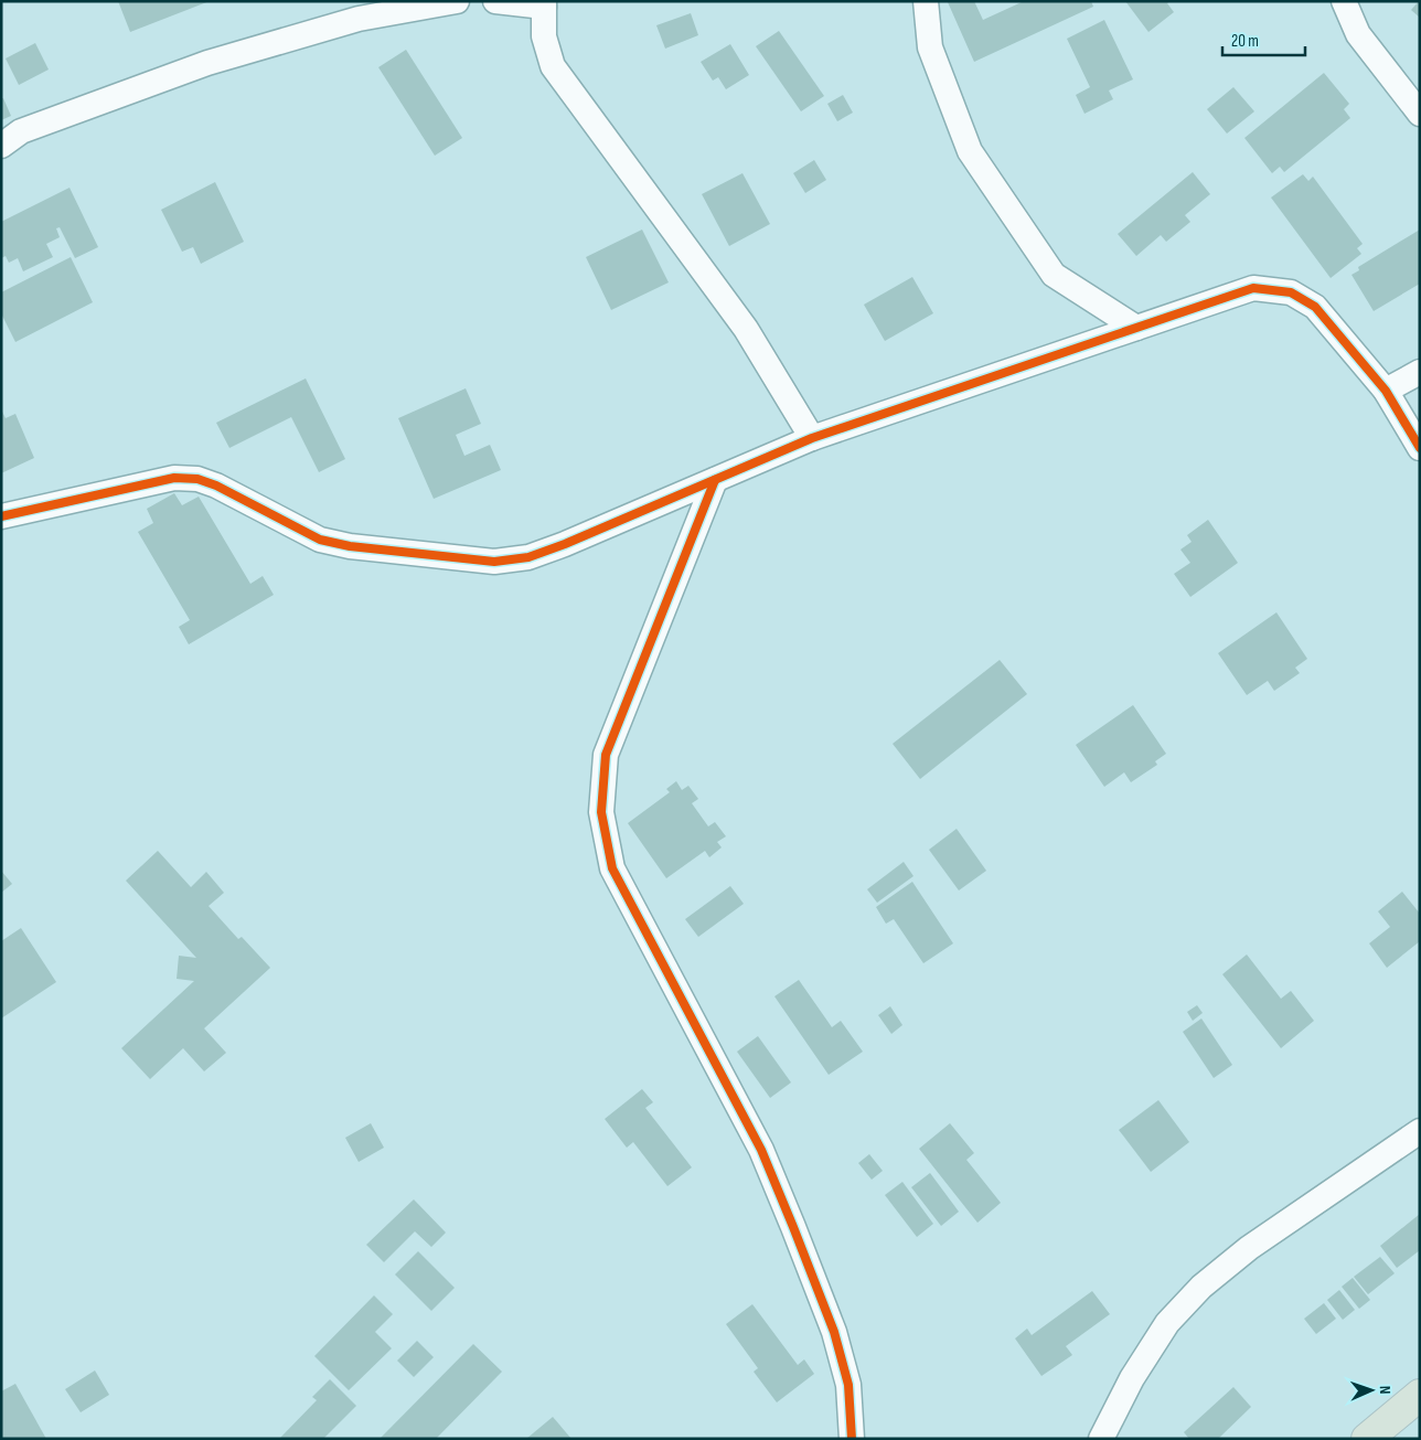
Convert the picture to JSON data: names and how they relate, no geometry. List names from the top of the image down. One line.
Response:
{"scale_bar":"20 m","north":"right"}
